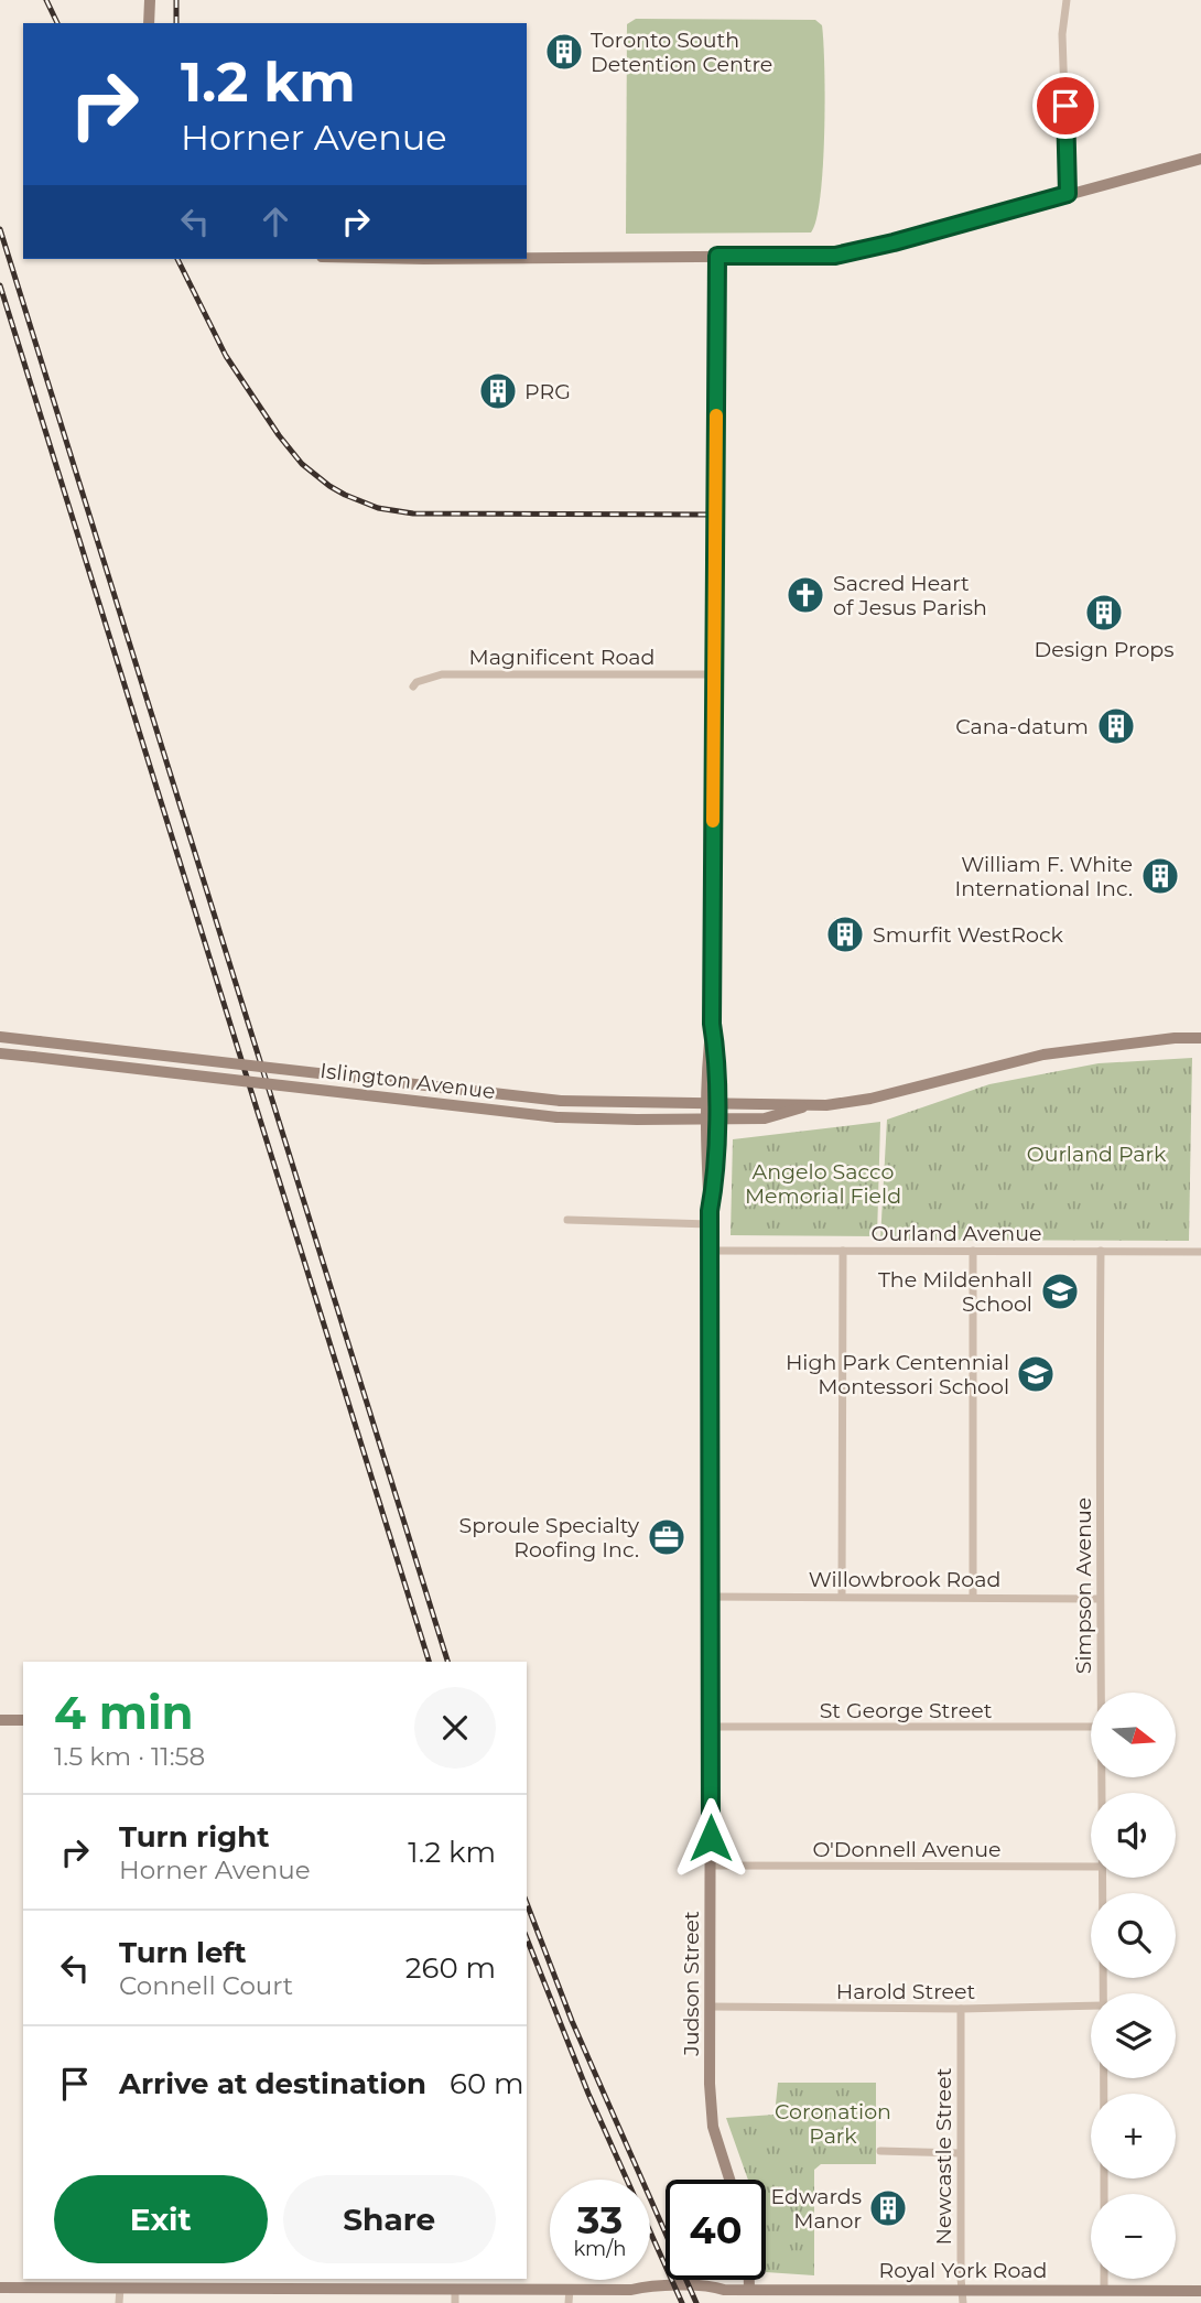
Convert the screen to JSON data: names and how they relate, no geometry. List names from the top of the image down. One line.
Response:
{"streets":{"main road":["Islington Avenue","Judson Street","Royal York Road"],"street":["Magnificent Road","Ourland Avenue","Willowbrook Road","Simpson Avenue","St George Street","O'Donnell Avenue","Harold Street","Newcastle Street"]},"crossings":[["Magnificent Road","Judson Street"],["Islington Avenue","Judson Street"],["Ourland Avenue","Simpson Avenue"],["Ourland Avenue","Judson Street"],["Willowbrook Road","Simpson Avenue"],["Willowbrook Road","Judson Street"],["Simpson Avenue","Royal York Road"],["St George Street","Judson Street"],["O'Donnell Avenue","Judson Street"],["Judson Street","Harold Street"],["Harold Street","Newcastle Street"],["Newcastle Street","Royal York Road"]],"parks":["Ourland Park","Angelo Sacco Memorial Field","Coronation Park"],"places":{"building":["Toronto South Detention Centre","PRG","Design Props","Cana-datum","William F. White International Inc.","Smurfit WestRock","Edwards Manor"],"church":["Sacred Heart of Jesus Parish"],"school or university":["The Mildenhall School","High Park Centennial Montessori School"],"office":["Sproule Specialty Roofing Inc."]},"north":"right","page":{"turn":["1.2 km","Horner Avenue"],"heading":["4 min","1.5 km · 11:58"],"map_buttons":["+","−"],"list":[{"name":"Turn right","note":"Horner Avenue","value":"1.2 km"},{"name":"Turn left","note":"Connell Court","value":"260 m"},{"name":"Arrive at destination","value":"60 m"}],"buttons":["Exit","Share"],"speed":"33 km/h","limit":"40"}}
